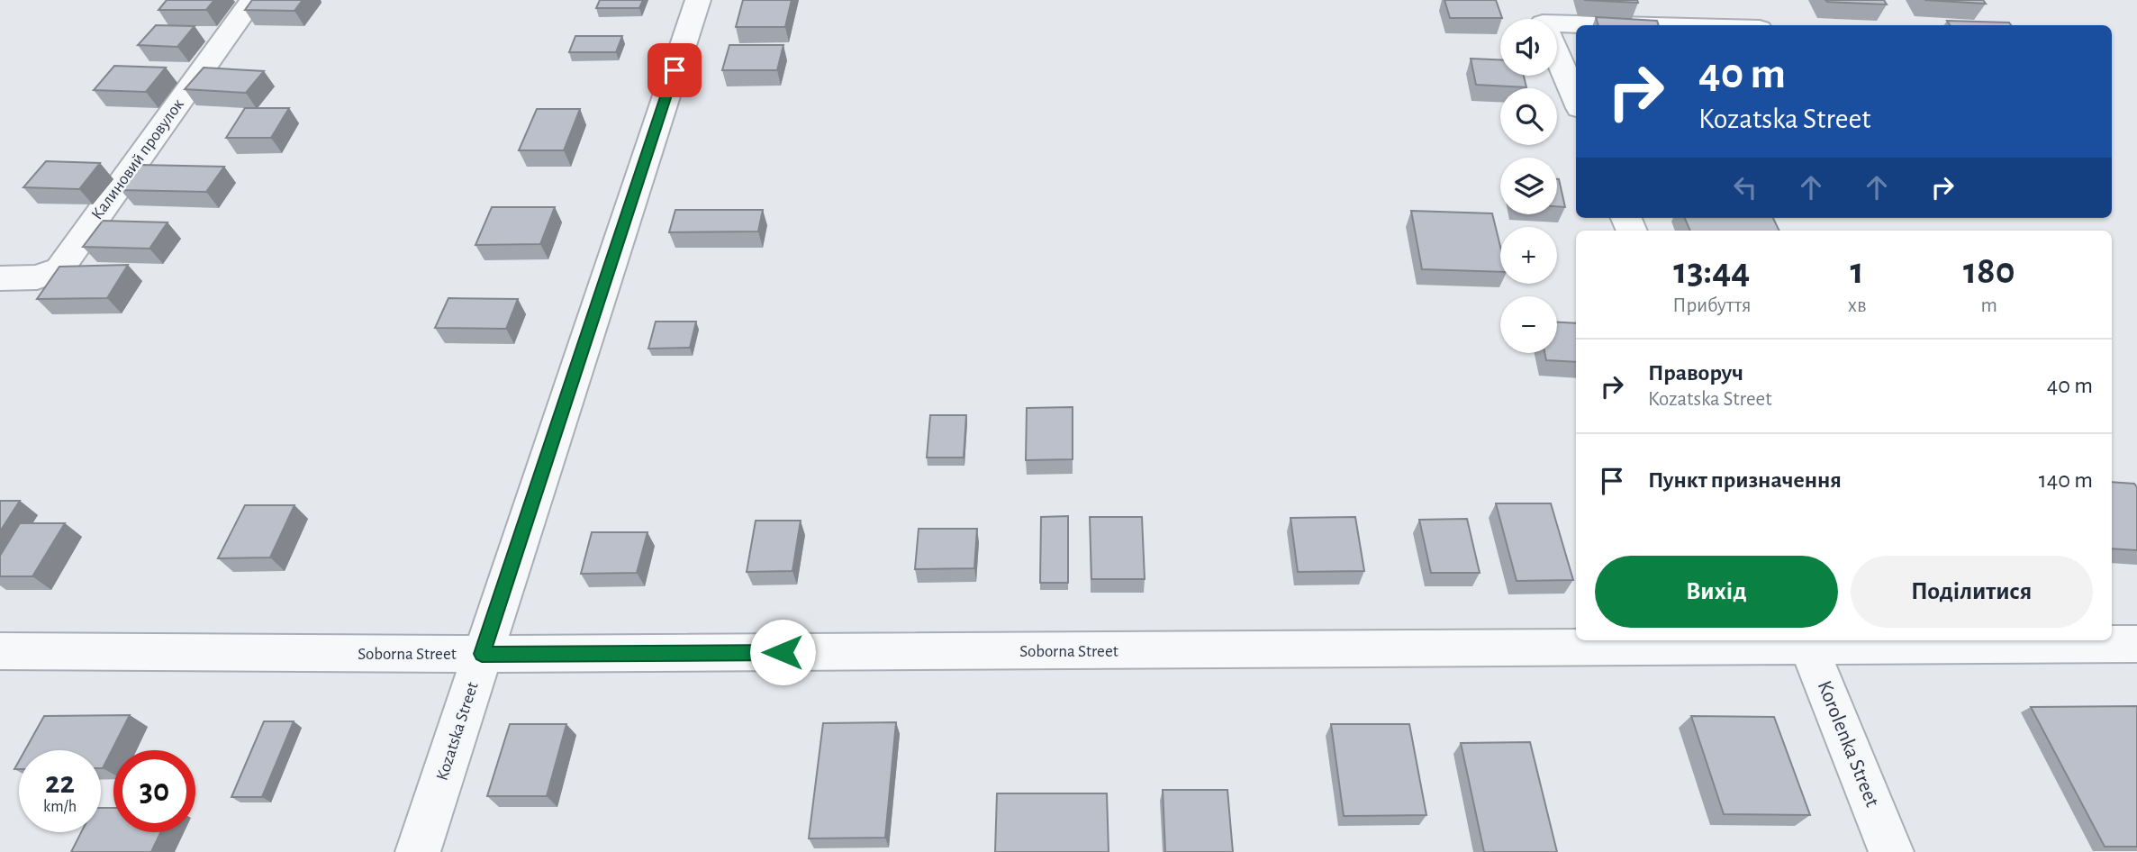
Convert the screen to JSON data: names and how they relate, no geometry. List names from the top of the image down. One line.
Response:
{"streets":{"street":["Калиновий провулок","Soborna Street","Kozatska Street","Korolenka Street"]},"crossings":[["Soborna Street","Kozatska Street"],["Soborna Street","Korolenka Street"]],"page":{"map_buttons":["+","−"],"turn":["40 m","Kozatska Street"],"eta":["13:44","Прибуття","1","хв","180","m"],"list":[{"name":"Праворуч","note":"Kozatska Street","value":"40 m"},{"name":"Пункт призначення","value":"140 m"}],"buttons":["Вихід","Поділитися"],"speed":"22 km/h","limit":"30"}}
